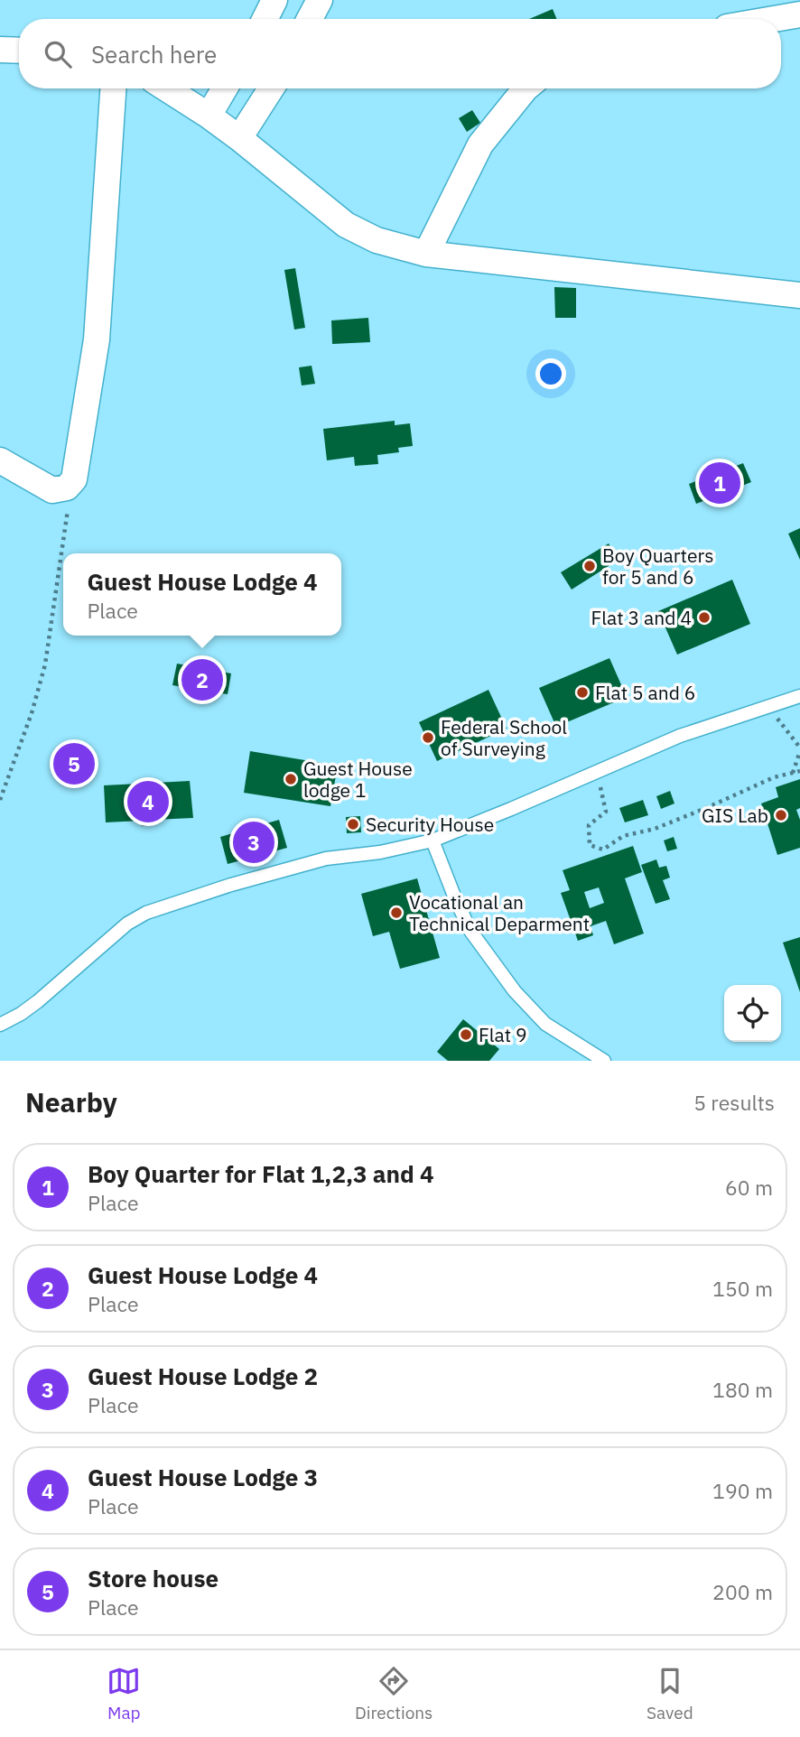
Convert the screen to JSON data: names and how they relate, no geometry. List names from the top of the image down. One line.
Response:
{"places":["Boy Quarters for 5 and 6","Flat 3 and 4","Flat 5 and 6","Federal School of Surveying","Guest House lodge 1","GIS Lab","Security House","Vocational an Technical Deparment","Flat 9"],"page":{"search":"Search here","pins":["1","2","5","4","3"],"popup":["Guest House Lodge 4","Place"],"heading":["Nearby","5 results"],"list":[{"mark":"1","name":"Boy Quarter for Flat 1,2,3 and 4","note":"Place","value":"60 m"},{"mark":"2","name":"Guest House Lodge 4","note":"Place","value":"150 m"},{"mark":"3","name":"Guest House Lodge 2","note":"Place","value":"180 m"},{"mark":"4","name":"Guest House Lodge 3","note":"Place","value":"190 m"},{"mark":"5","name":"Store house","note":"Place","value":"200 m"}],"nav":["Map","Directions","Saved"]}}
